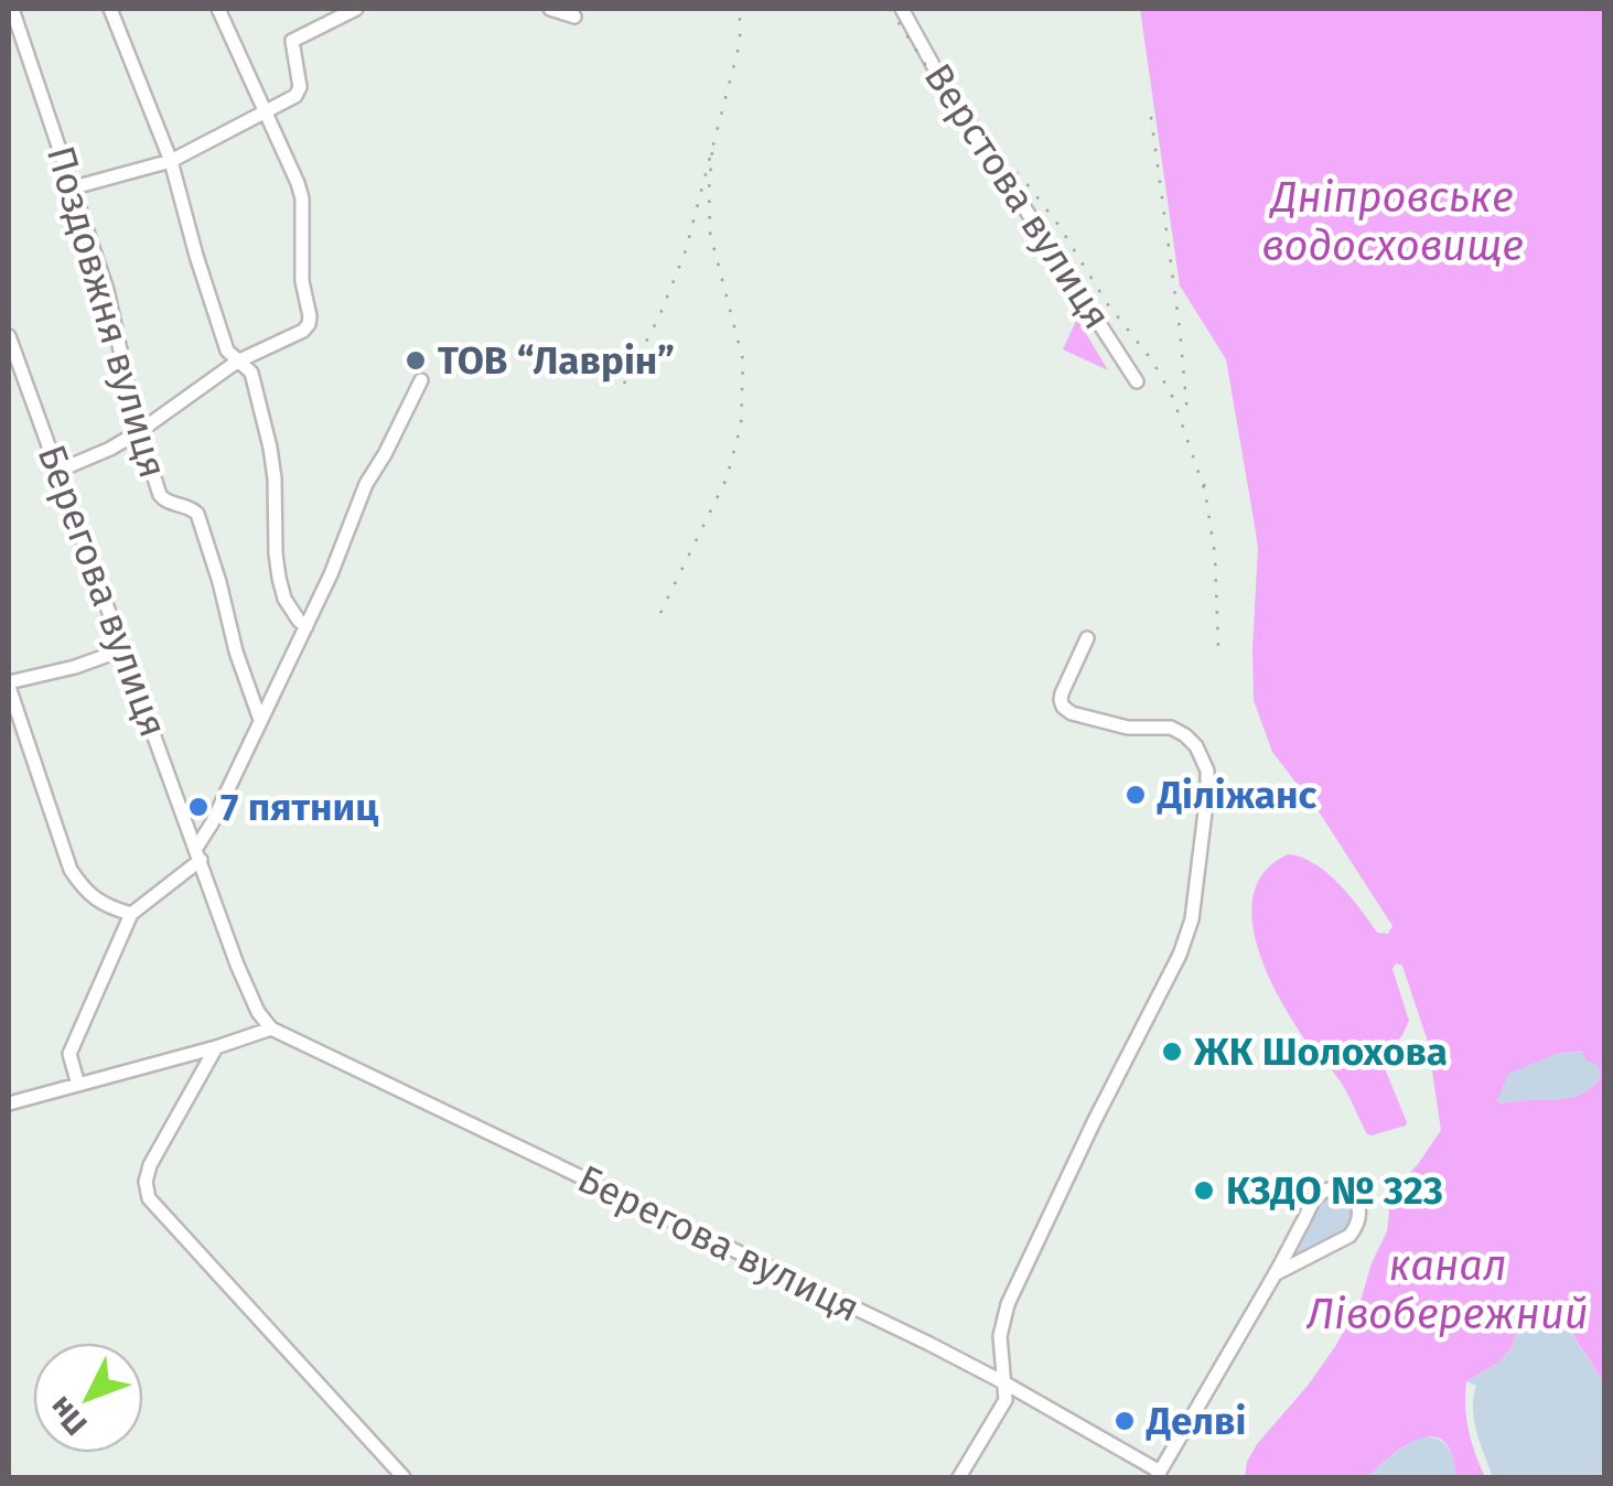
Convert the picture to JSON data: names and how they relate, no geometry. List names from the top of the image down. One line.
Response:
{"streets":{"street":["Верстова вулиця","Поздовжня вулиця","Берегова вулиця"]},"water":["Дніпровське водосховище","канал Лівобережний"],"places":["ТОВ “Лаврін”","Діліжанс","7 пятниц","ЖК Шолохова","КЗДО № 323","Делві"],"north":"bottom left"}
